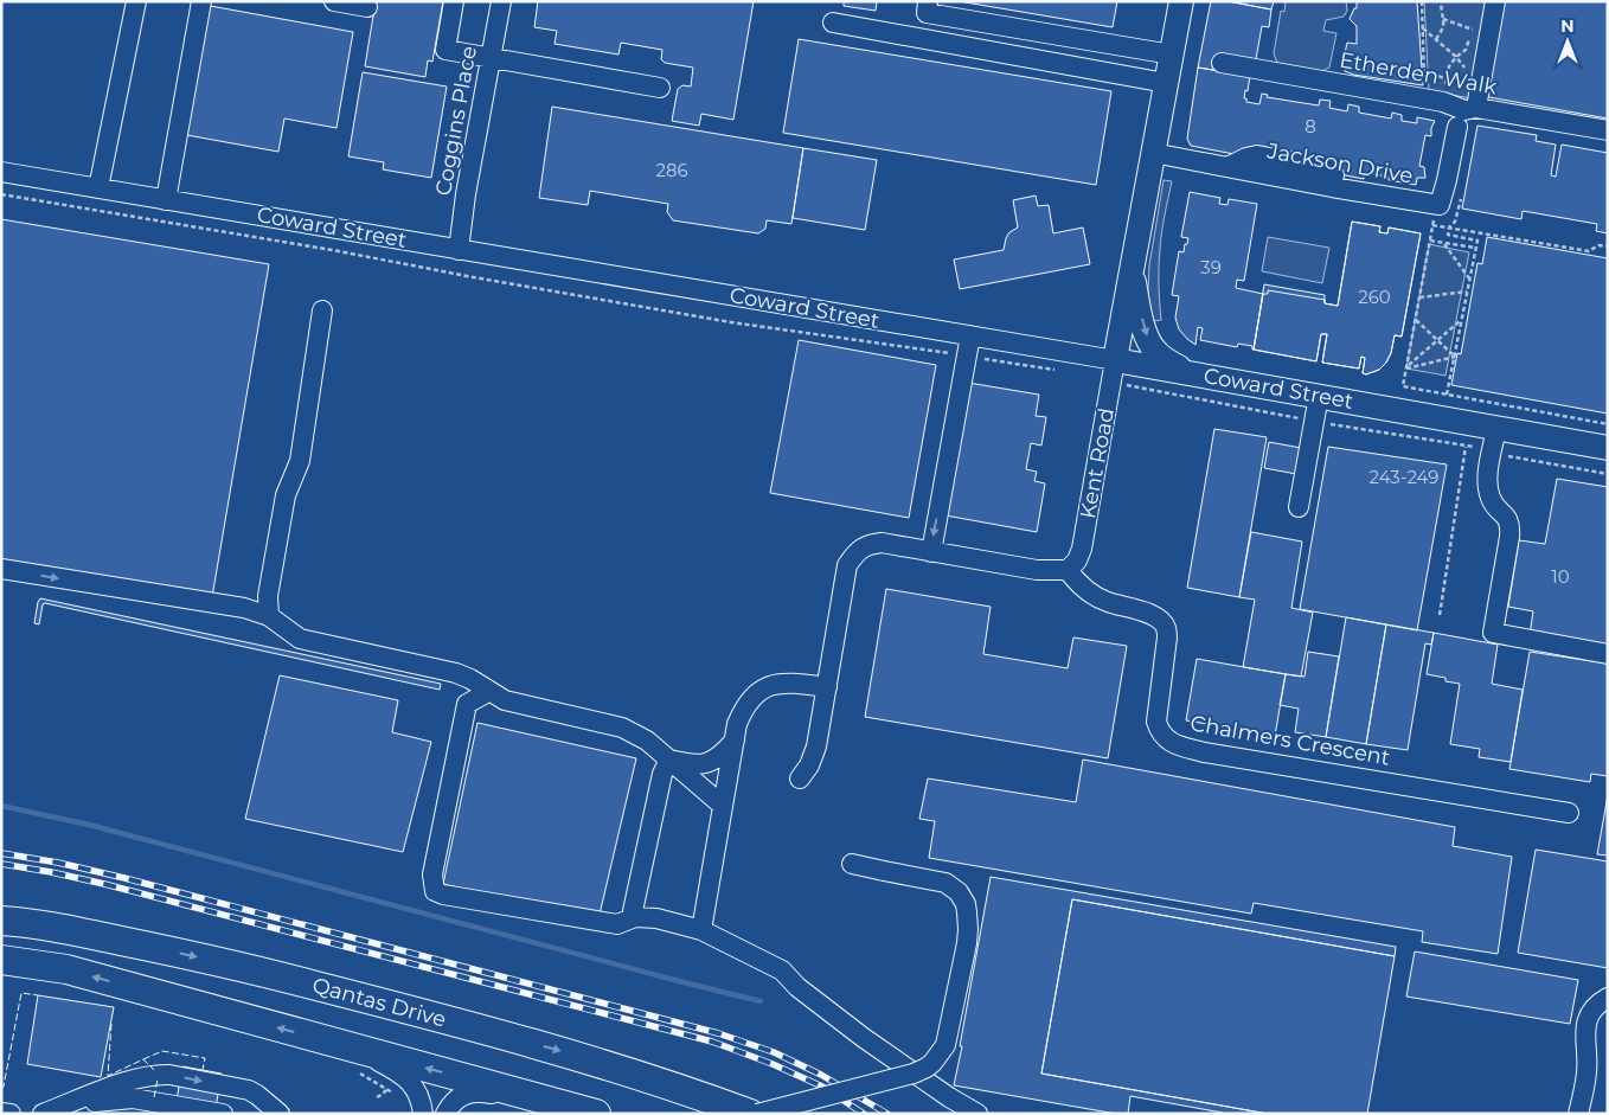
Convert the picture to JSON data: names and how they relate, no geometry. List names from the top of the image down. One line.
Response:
{"streets":{"highway":["Qantas Drive"],"main road":["Coward Street","Kent Road"],"street":["Etherden Walk","Coggins Place","Jackson Drive","Chalmers Crescent"]},"crossings":[["Coggins Place","Coward Street"],["Jackson Drive","Kent Road"],["Coward Street","Kent Road"],["Kent Road","Chalmers Crescent"]],"house_numbers":["8","286","39","260","243-249","10"],"north":"top"}
